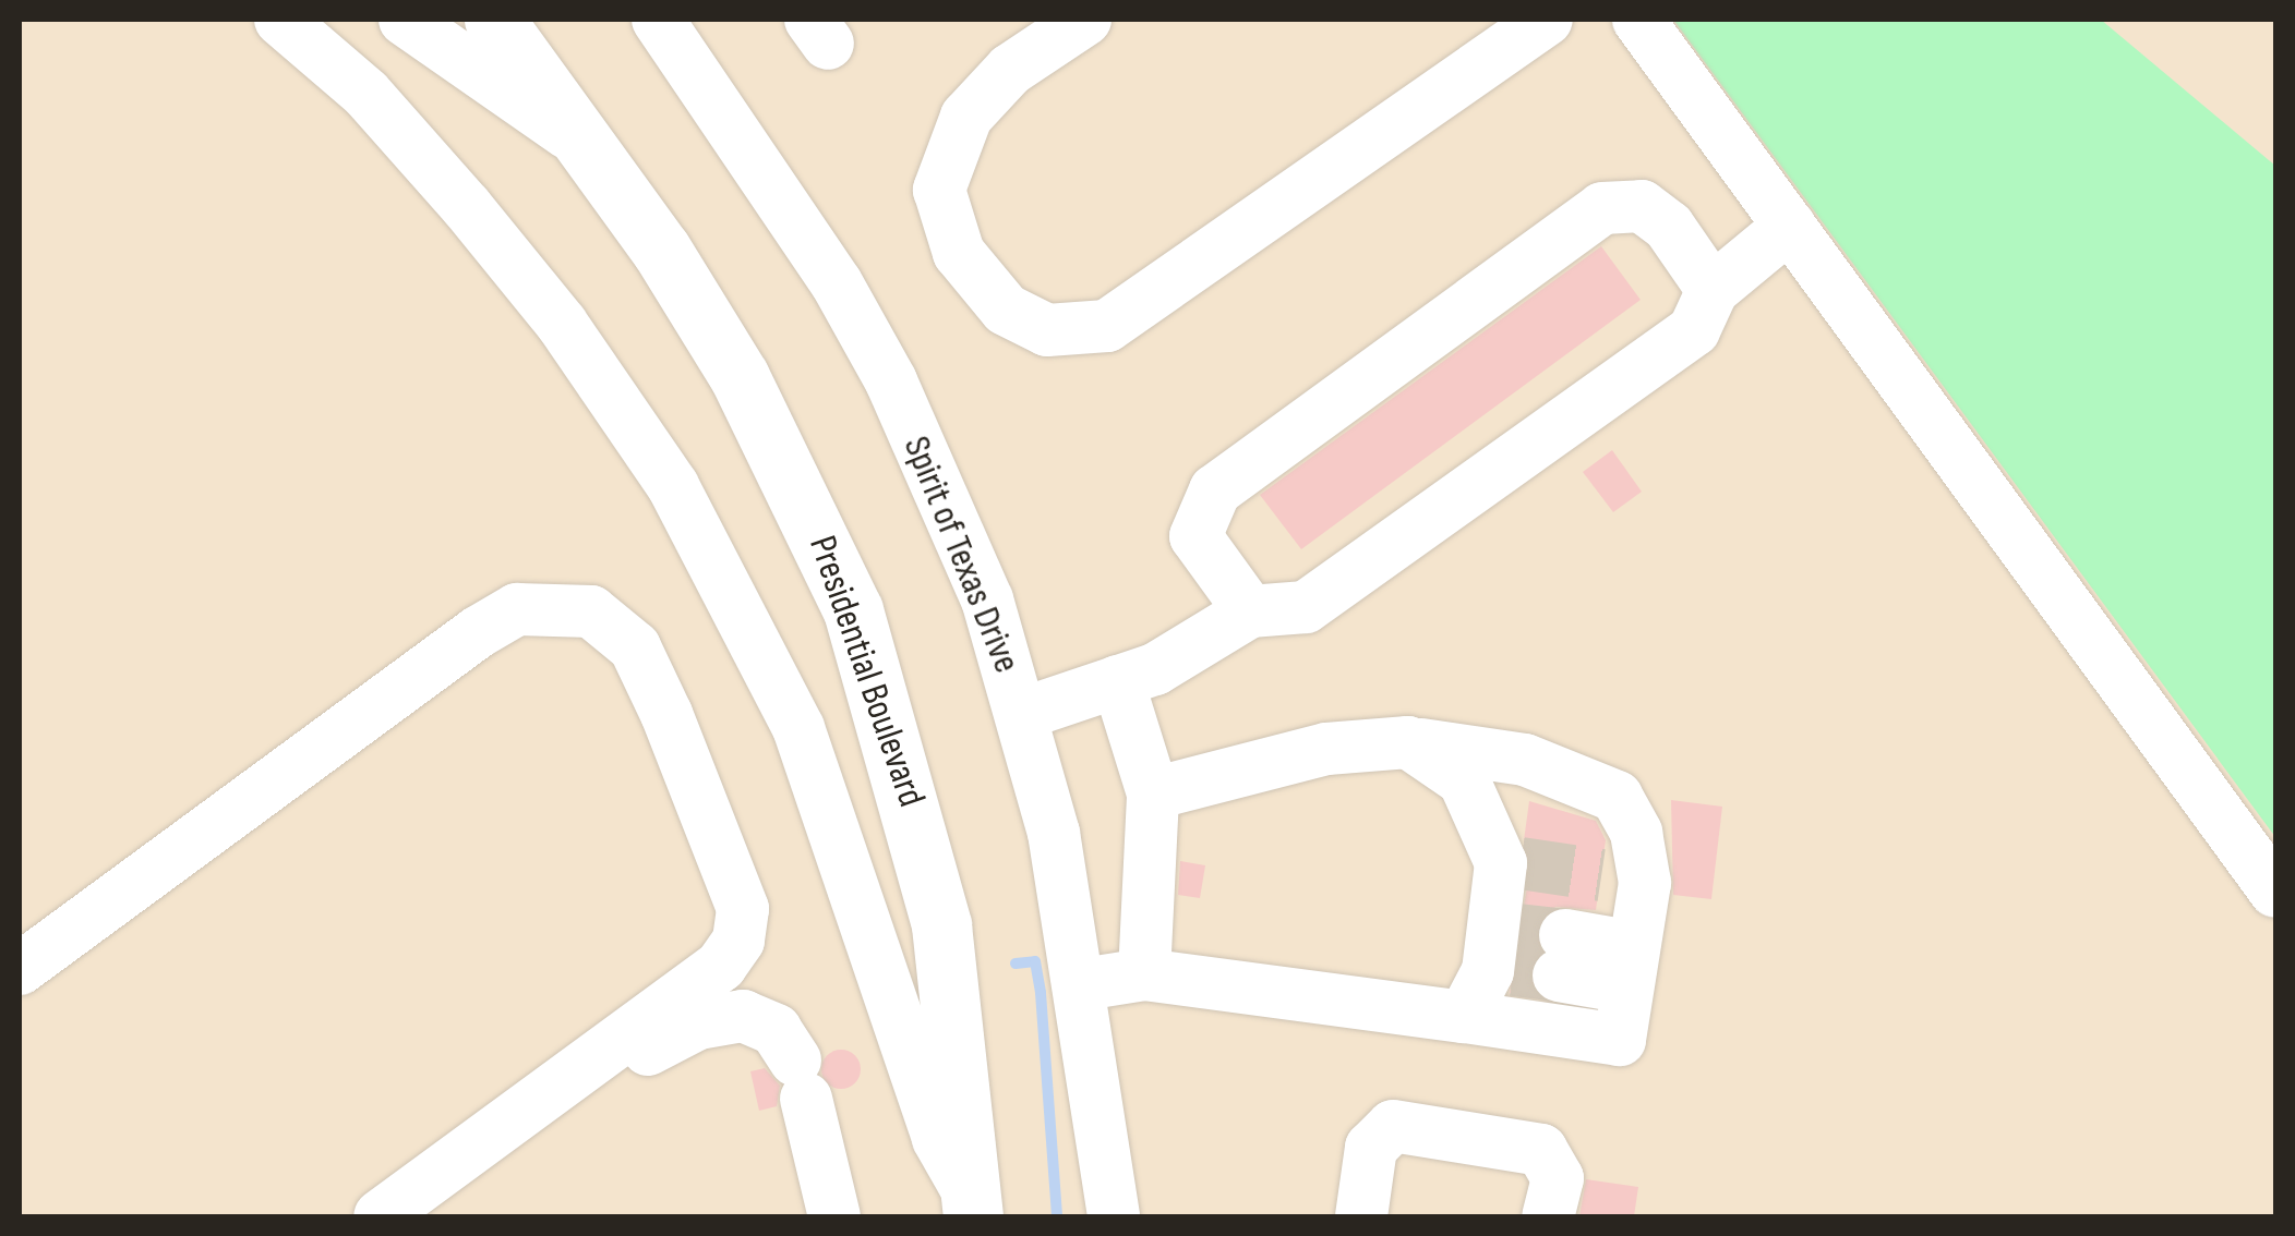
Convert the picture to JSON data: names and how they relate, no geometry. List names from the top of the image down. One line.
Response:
{"streets":{"main road":["Presidential Boulevard"],"lane":["Spirit of Texas Drive"]}}
